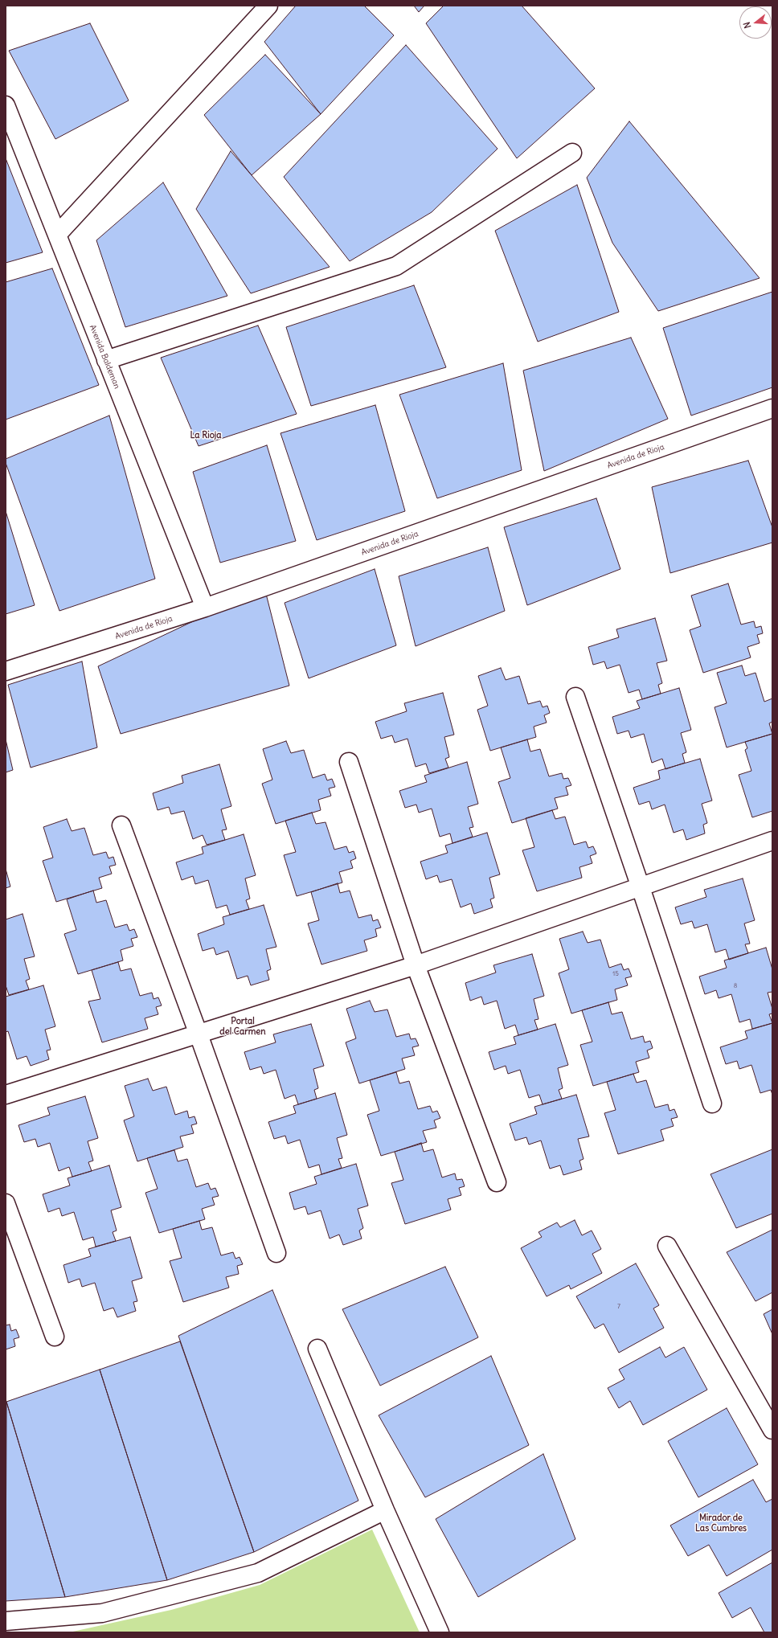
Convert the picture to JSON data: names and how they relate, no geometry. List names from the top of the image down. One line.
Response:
{"streets":{"street":["Avenida Baldeman","Avenida de Rioja"]},"crossings":[["Avenida Baldeman","Avenida de Rioja"]],"districts":["La Rioja","Portal del Carmen","Mirador de Las Cumbres"],"house_numbers":["15","8","7"],"north":"left"}
